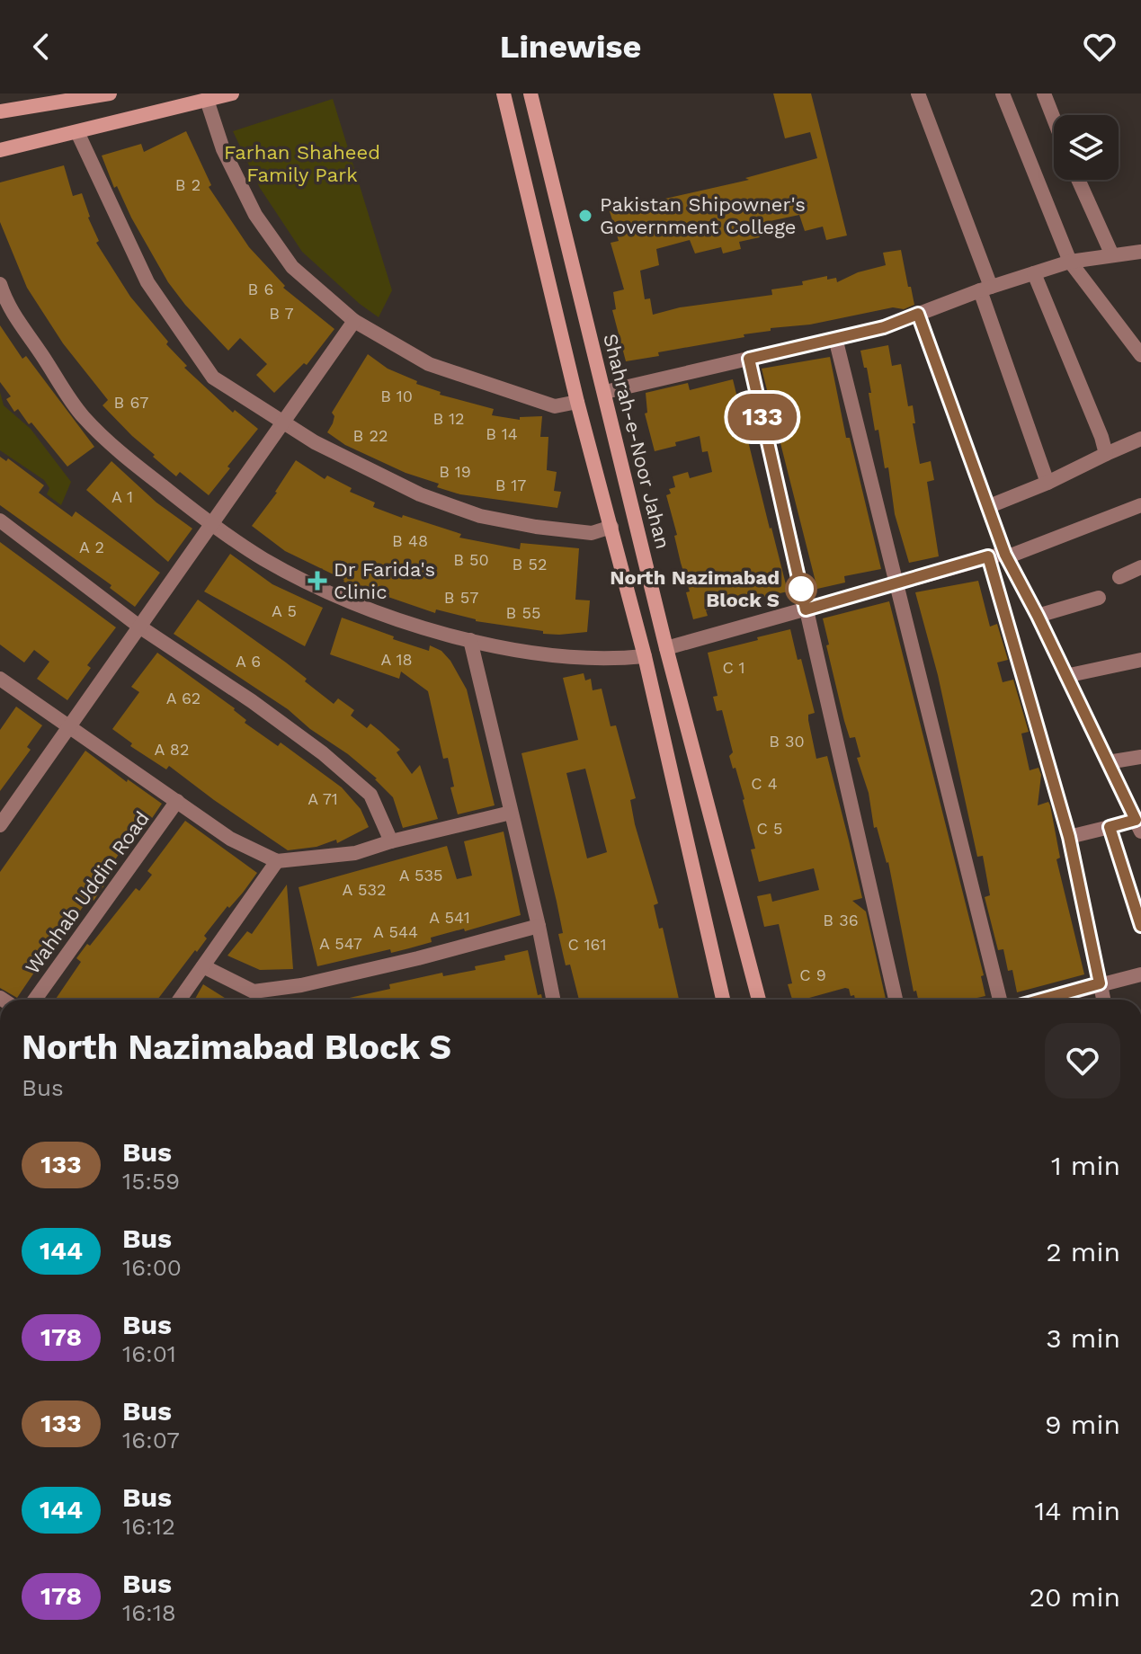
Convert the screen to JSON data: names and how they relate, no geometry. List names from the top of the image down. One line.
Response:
{"streets":{"main road":["Shahrah-e-Noor Jahan"],"street":["Wahhab Uddin Road"]},"parks":["Farhan Shaheed Family Park"],"places":{"other":["Pakistan Shipowner's Government College","North Nazimabad Block S"],"health":["Dr Farida's Clinic"]},"lines":["bus line 133"],"house_numbers":["B 2","B 6","B 7","B 10","B 67","B 12","B 14","B 22","B 19","B 17","A 1","B 48","A 2","B 50","B 52","B 57","A 5","B 55","A 18","A 6","C 1","A 62","B 30","A 82","C 4","A 71","C 5","A 535","A 532","A 541","B 36","A 544","A 547","C 161","C 9"],"page":{"header":"Linewise","on_map":"133","heading":["North Nazimabad Block S","Bus"],"list":[{"mark":"133","name":"Bus","note":"15:59","value":"1 min"},{"mark":"144","name":"Bus","note":"16:00","value":"2 min"},{"mark":"178","name":"Bus","note":"16:01","value":"3 min"},{"mark":"133","name":"Bus","note":"16:07","value":"9 min"},{"mark":"144","name":"Bus","note":"16:12","value":"14 min"},{"mark":"178","name":"Bus","note":"16:18","value":"20 min"}]}}
